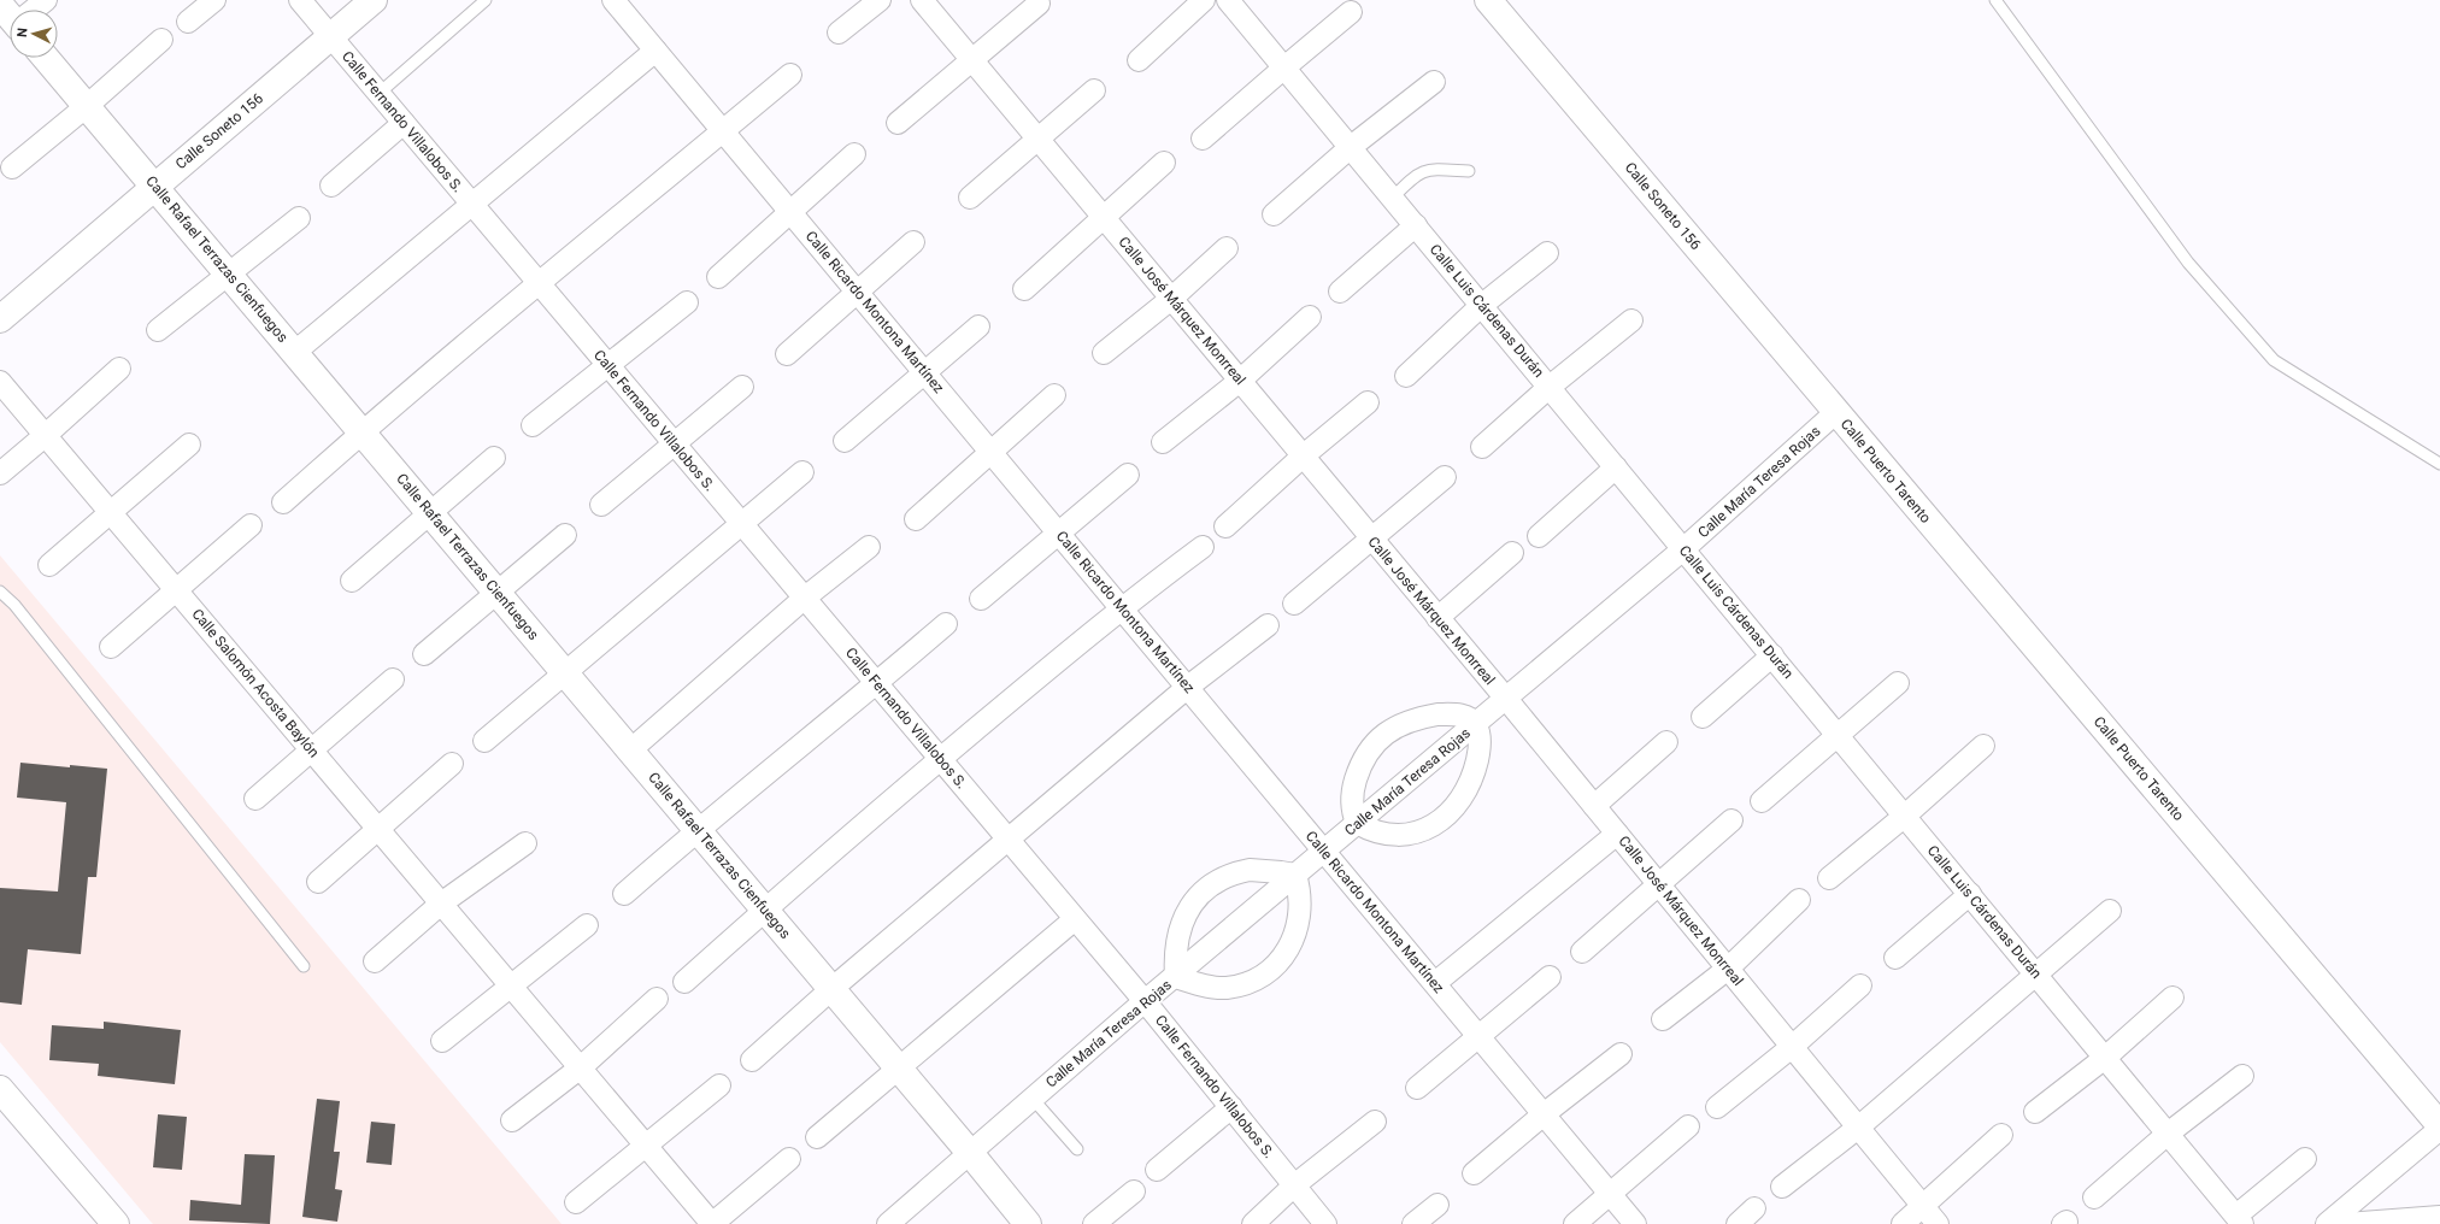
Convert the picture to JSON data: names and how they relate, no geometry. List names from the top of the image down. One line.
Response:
{"streets":{"street":["Calle Fernando Villalobos S.","Calle Soneto 156","Calle Rafael Terrazas Cienfuegos","Calle José Márquez Monrreal","Calle Luis Cárdenas Durán","Calle Ricardo Montona Martínez","Calle Puerto Tarento","Calle María Teresa Rojas","Calle Salomón Acosta Baylón"]},"crossings":[["Calle Fernando Villalobos S.","Calle Soneto 156"],["Calle Fernando Villalobos S.","Calle María Teresa Rojas"],["Calle Soneto 156","Calle Rafael Terrazas Cienfuegos"],["Calle Soneto 156","Calle Puerto Tarento"],["Calle Soneto 156","Calle María Teresa Rojas"],["Calle Rafael Terrazas Cienfuegos","Calle María Teresa Rojas"],["Calle José Márquez Monrreal","Calle María Teresa Rojas"],["Calle Luis Cárdenas Durán","Calle María Teresa Rojas"],["Calle Ricardo Montona Martínez","Calle María Teresa Rojas"],["Calle Puerto Tarento","Calle María Teresa Rojas"]],"north":"left"}
